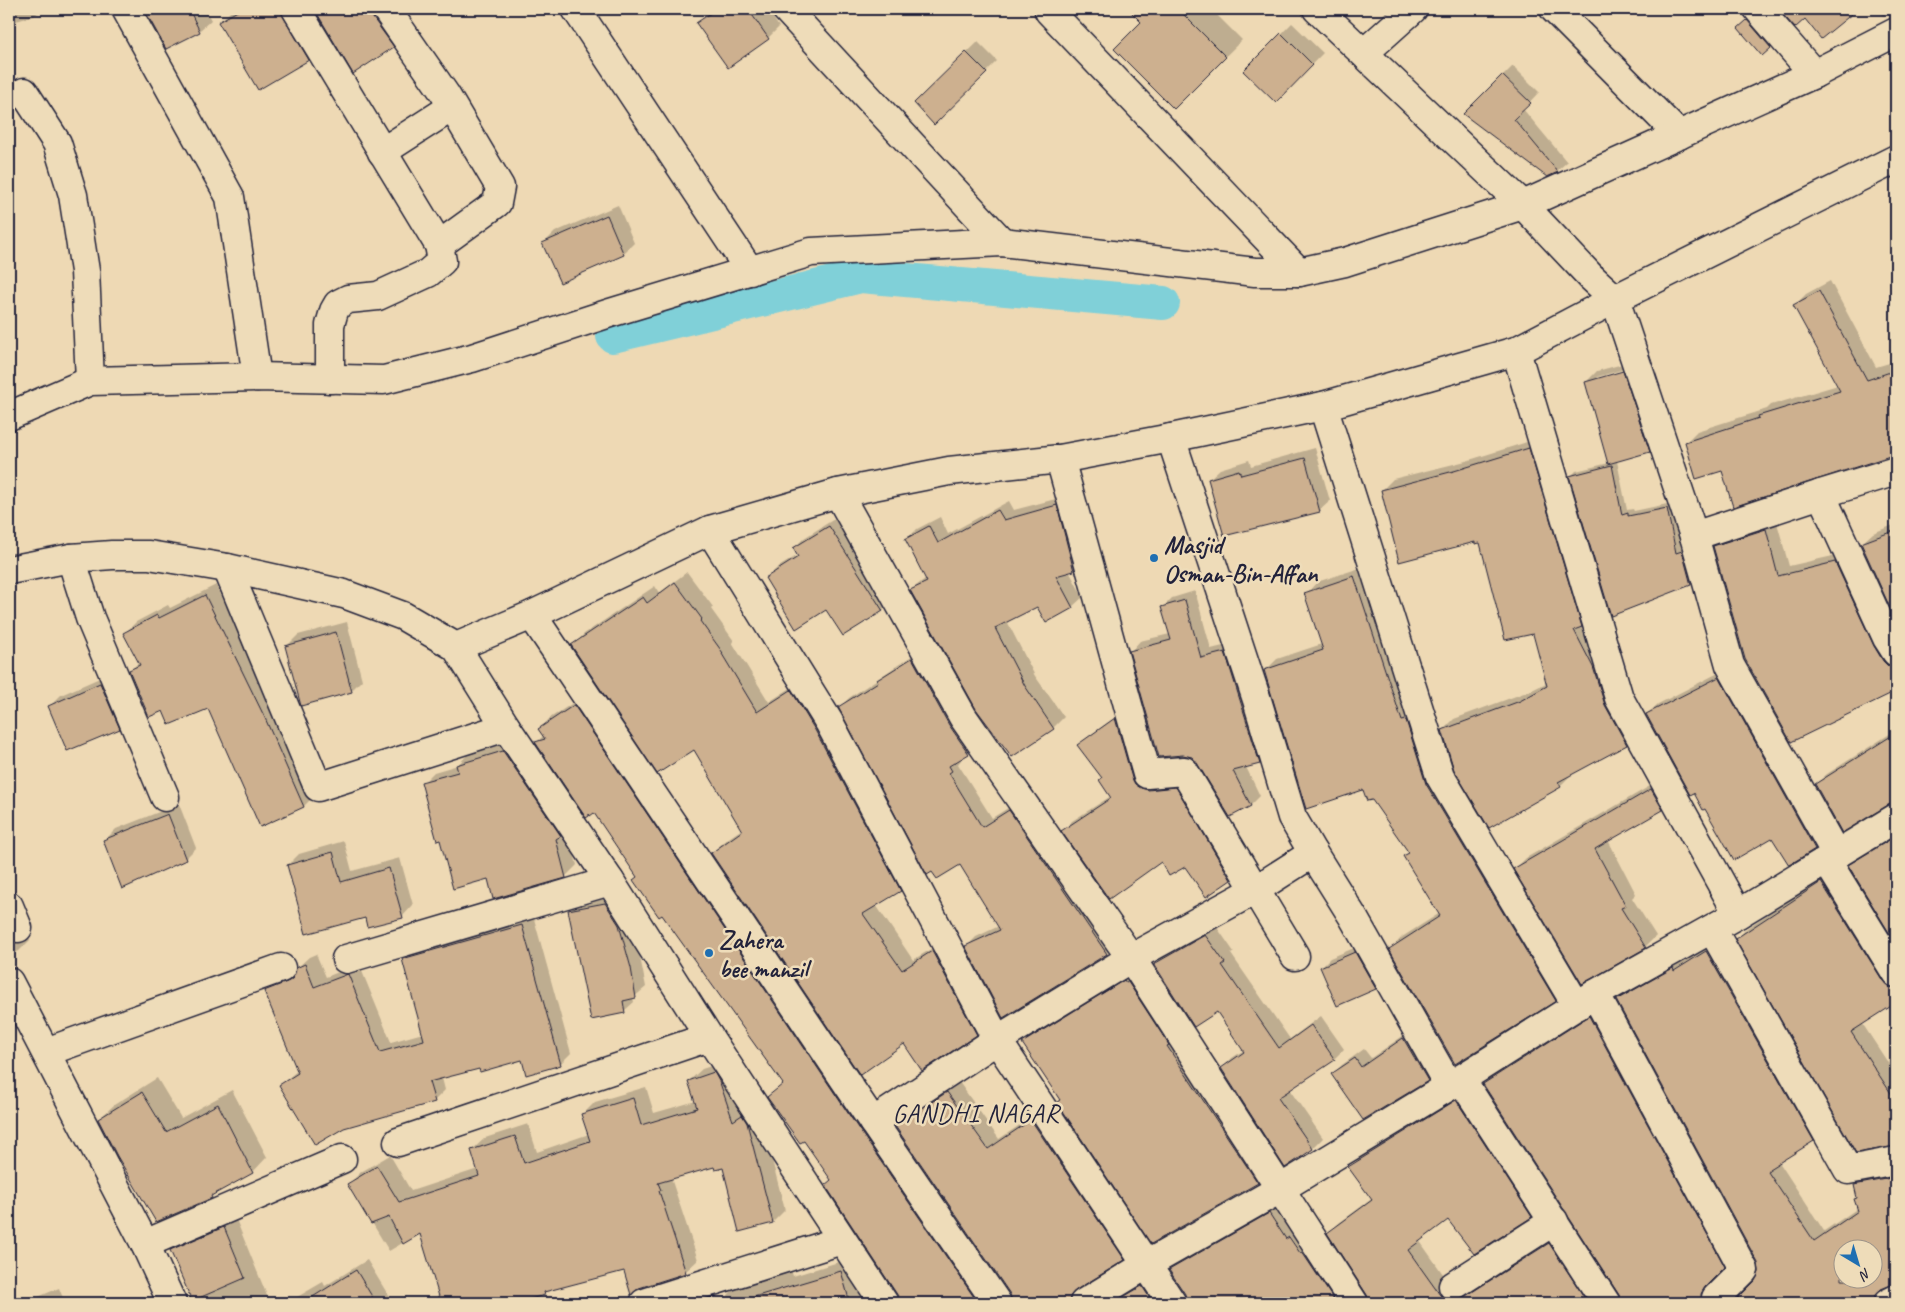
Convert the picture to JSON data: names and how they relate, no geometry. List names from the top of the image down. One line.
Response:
{"districts":["GANDHI NAGAR"],"places":["Masjid Osman-Bin-Affan","Zahera bee manzil"],"north":"bottom right"}
